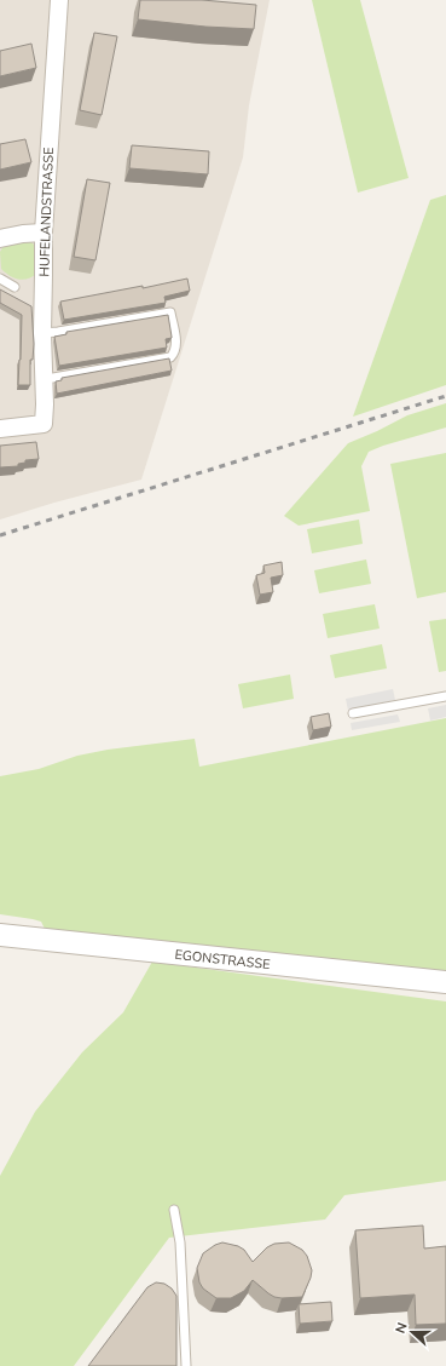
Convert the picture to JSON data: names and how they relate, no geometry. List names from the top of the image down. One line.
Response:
{"streets":{"street":["HUFELANDSTRASSE","EGONSTRASSE"]},"north":"left"}
